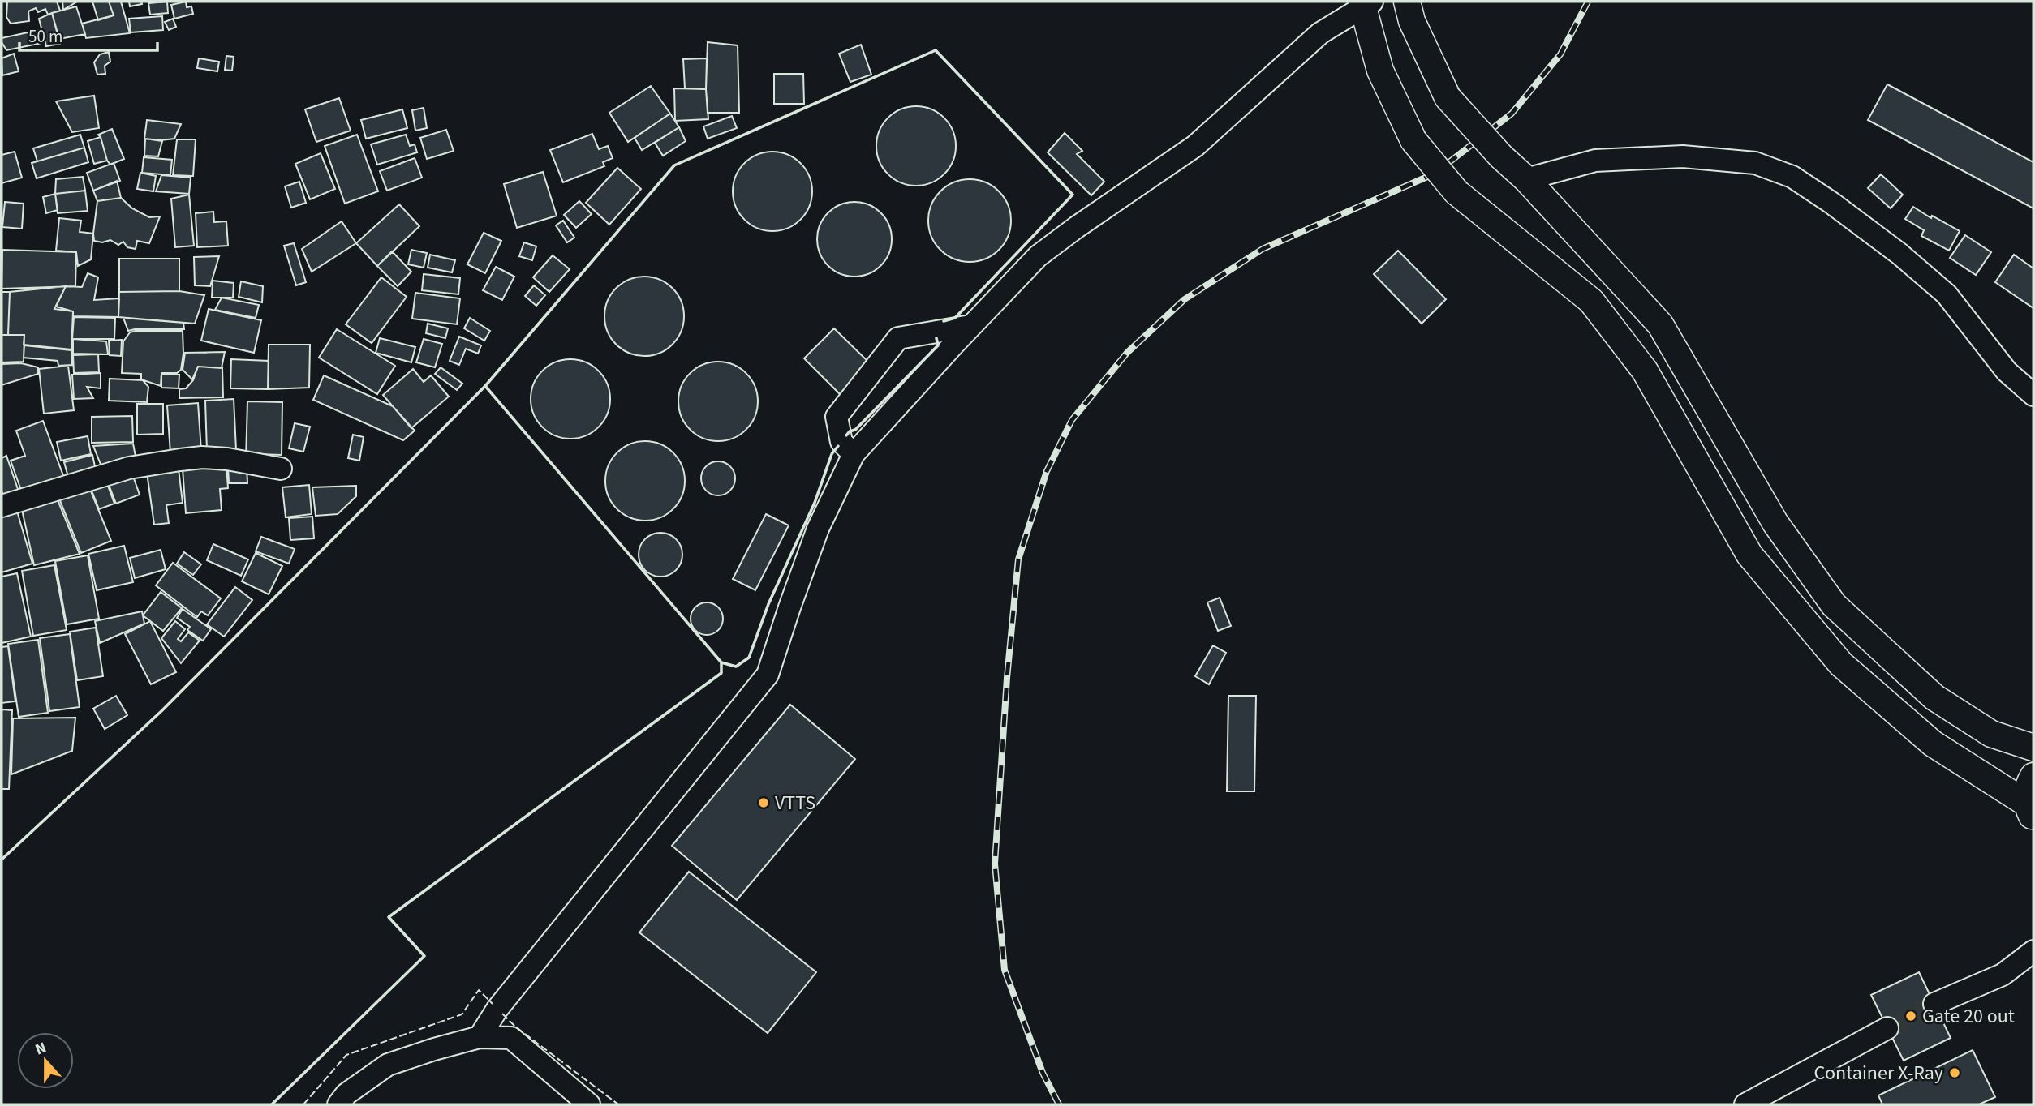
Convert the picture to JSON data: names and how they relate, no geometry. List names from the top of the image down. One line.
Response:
{"places":["VTTS","Gate 20 out","Container X-Ray"],"scale_bar":"50 m","north":"top"}
